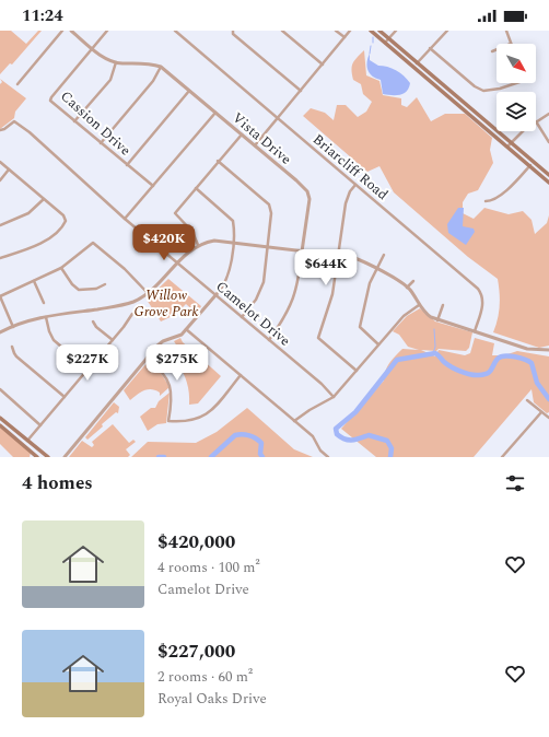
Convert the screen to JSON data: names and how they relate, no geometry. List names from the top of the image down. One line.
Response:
{"streets":{"street":["Cassion Drive","Vista Drive","Briarcliff Road","Camelot Drive"]},"crossings":[["Cassion Drive","Vista Drive"],["Vista Drive","Camelot Drive"]],"parks":["Willow Grove Park"],"north":"bottom right","page":{"status":"11:24","price":["$420K","$644K","$227K","$275K"],"heading":"4 homes","list":[{"name":"$420,000","note":"4 rooms · 100 m² · Camelot Drive"},{"name":"$227,000","note":"2 rooms · 60 m² · Royal Oaks Drive"}]}}
